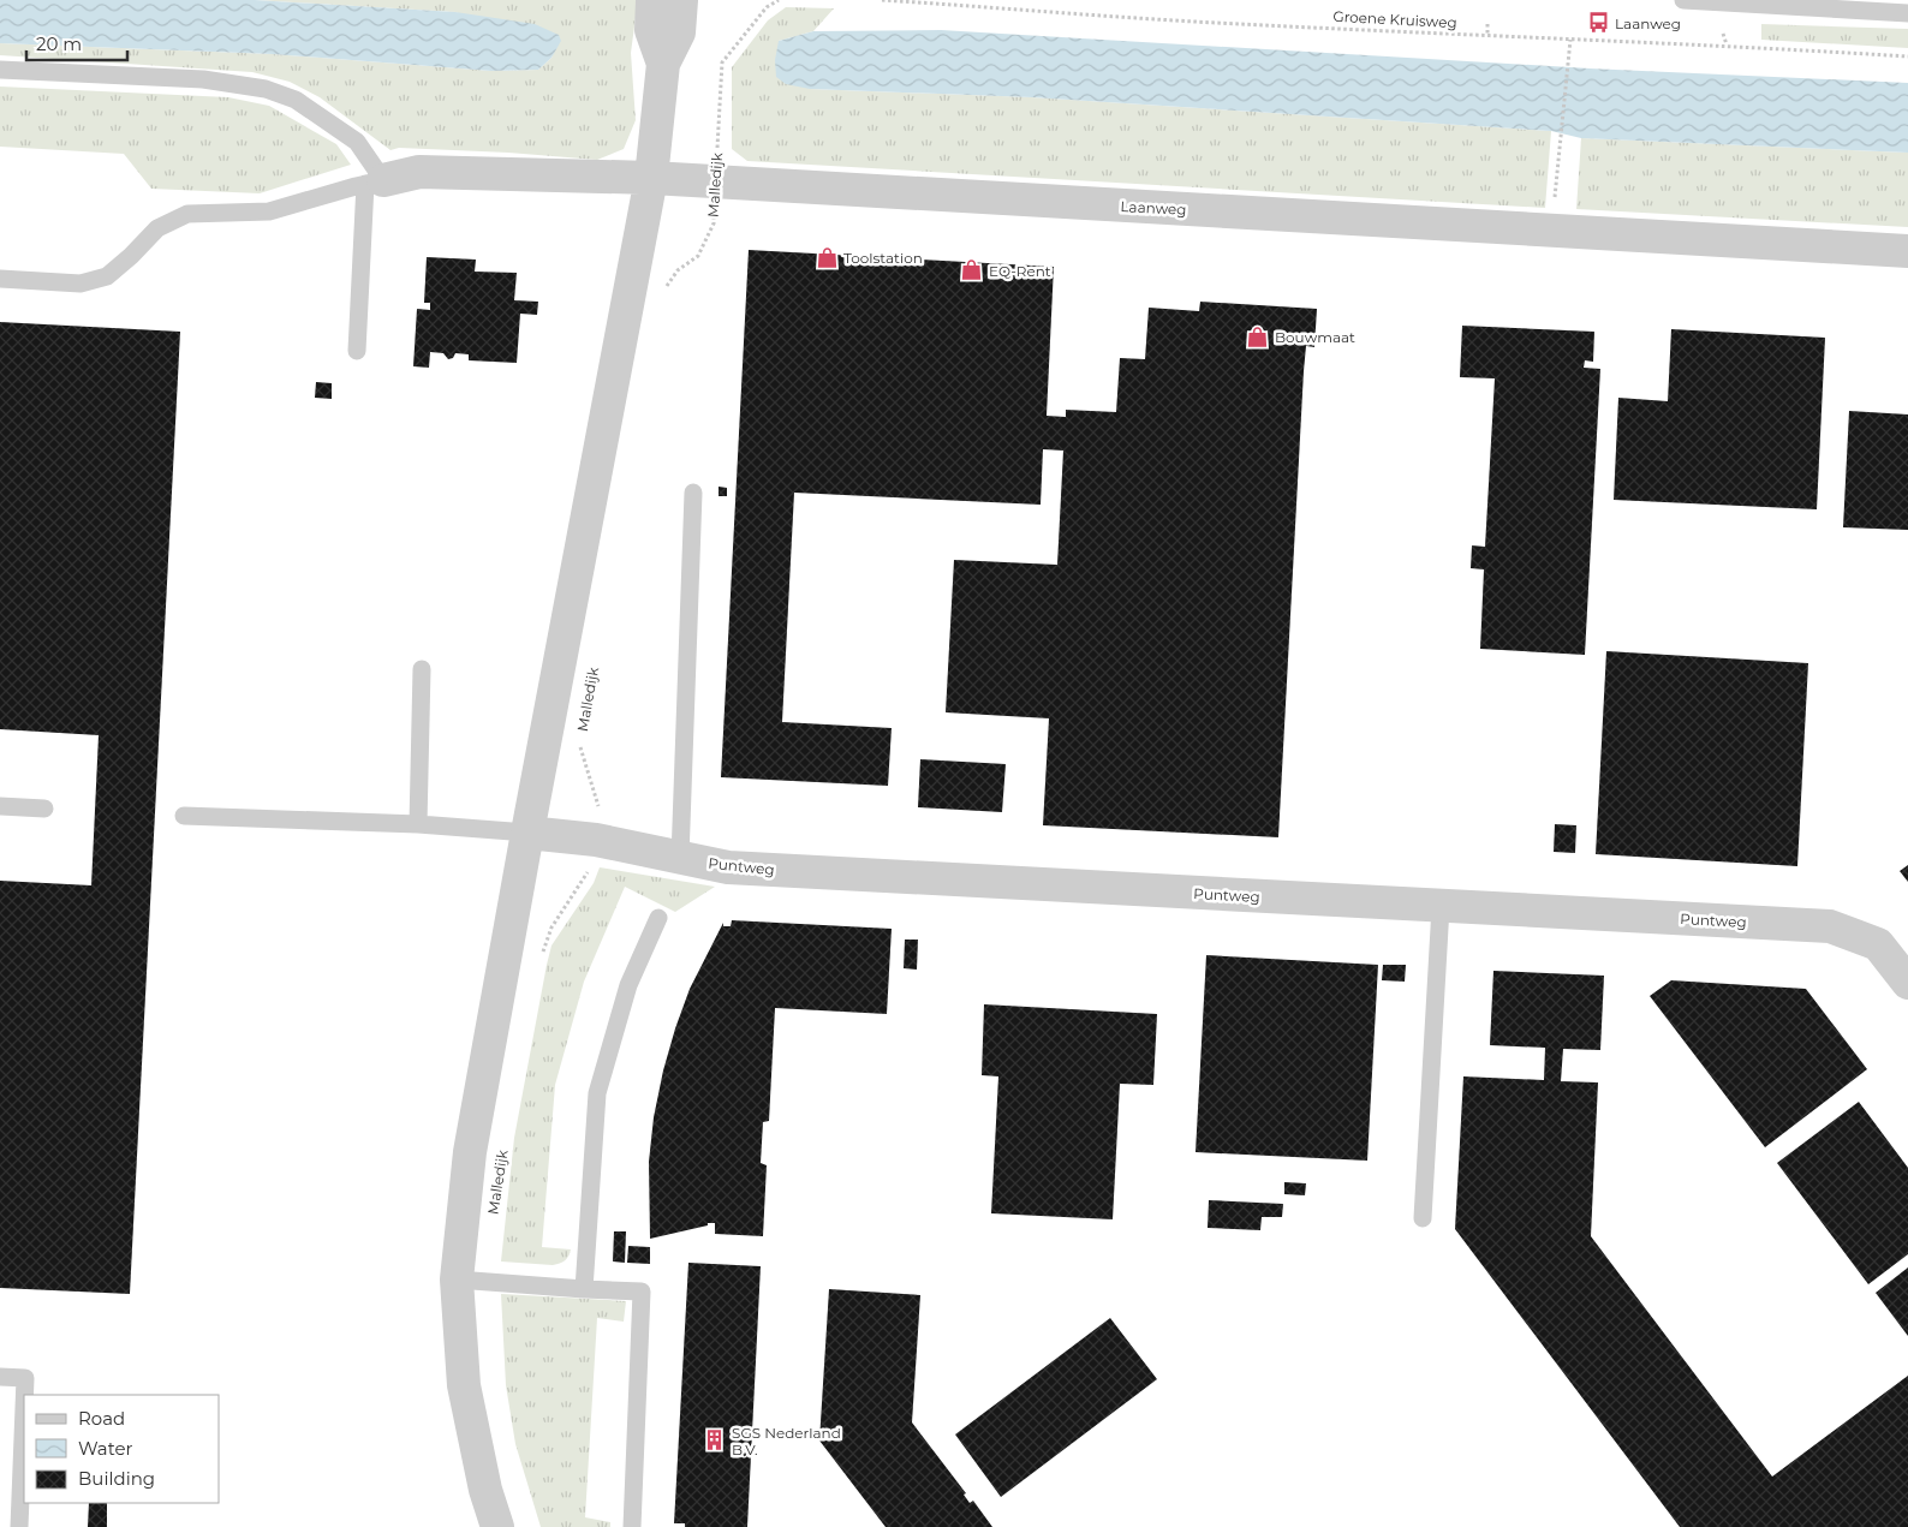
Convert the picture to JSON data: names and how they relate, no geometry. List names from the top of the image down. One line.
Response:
{"streets":{"street":["Malledijk","Laanweg","Puntweg"],"path":["Groene Kruisweg"]},"crossings":[["Malledijk","Laanweg"],["Malledijk","Puntweg"]],"places":{"bus stop":["Laanweg"],"shop":["Toolstation","EQ-Rent","Bouwmaat"],"building":["SGS Nederland B.V."]},"legend":["Road","Water","Building"],"scale_bar":"20 m"}
